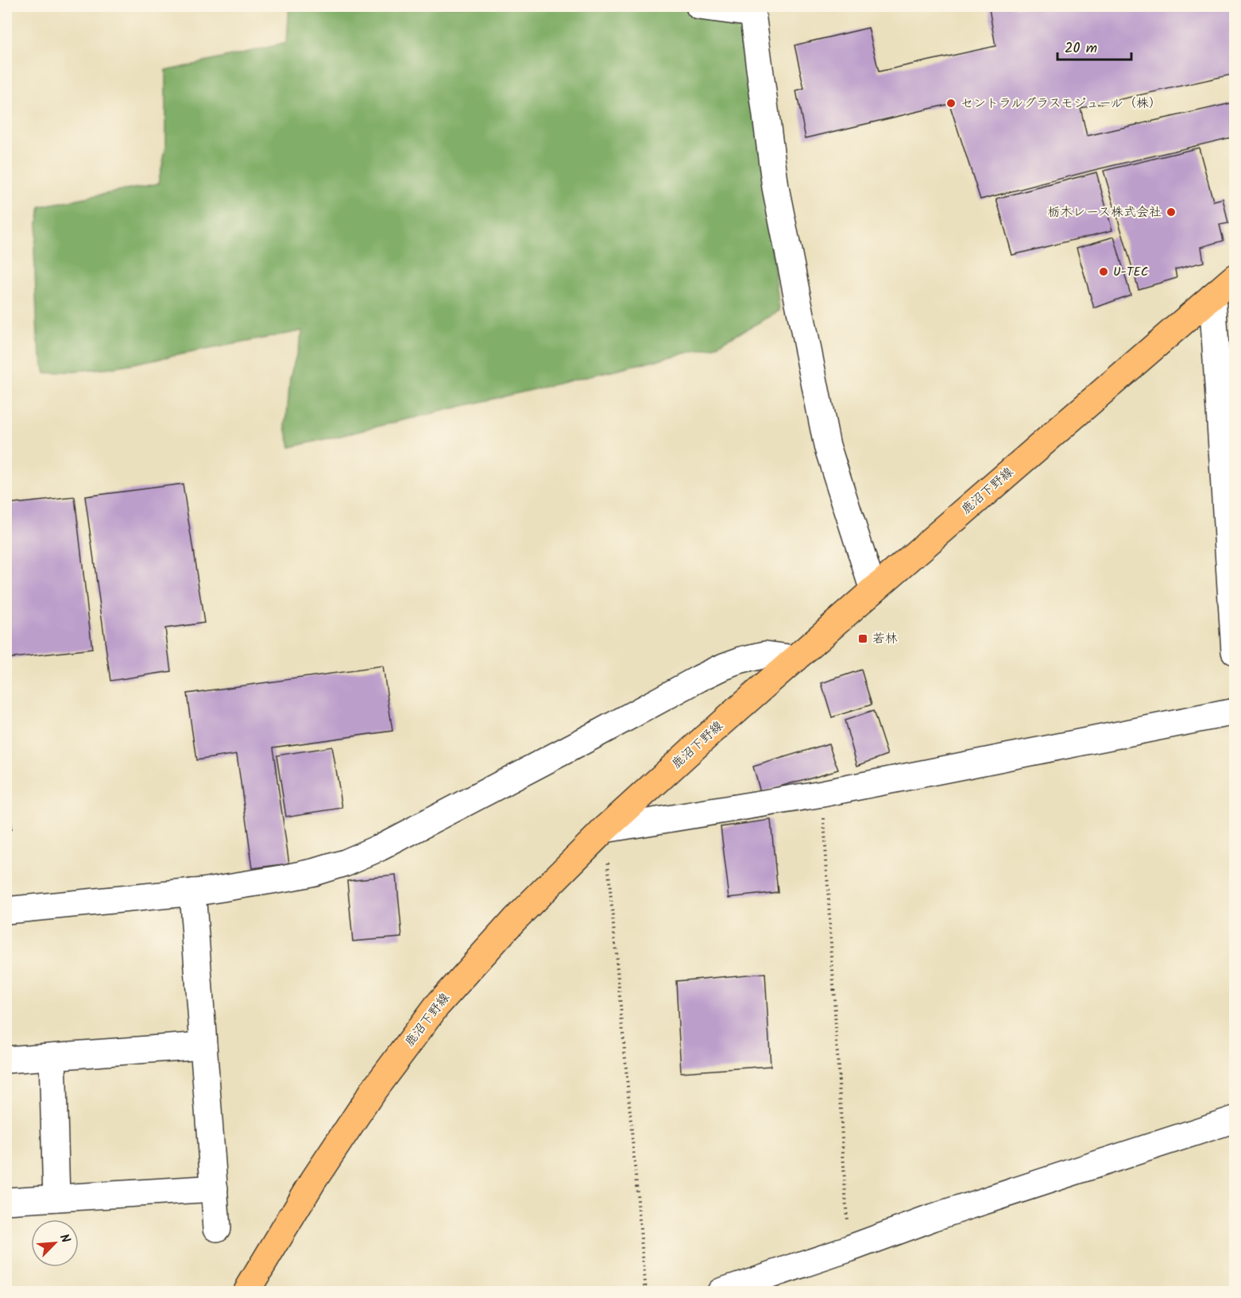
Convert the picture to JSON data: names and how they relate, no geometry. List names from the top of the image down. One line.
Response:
{"streets":{"main road":["鹿沼下野線"]},"places":{"other":["セントラルグラスモジュール（株）","栃木レース株式会社","U-TEC"],"transit":["若林"]},"scale_bar":"20 m","north":"top right"}
